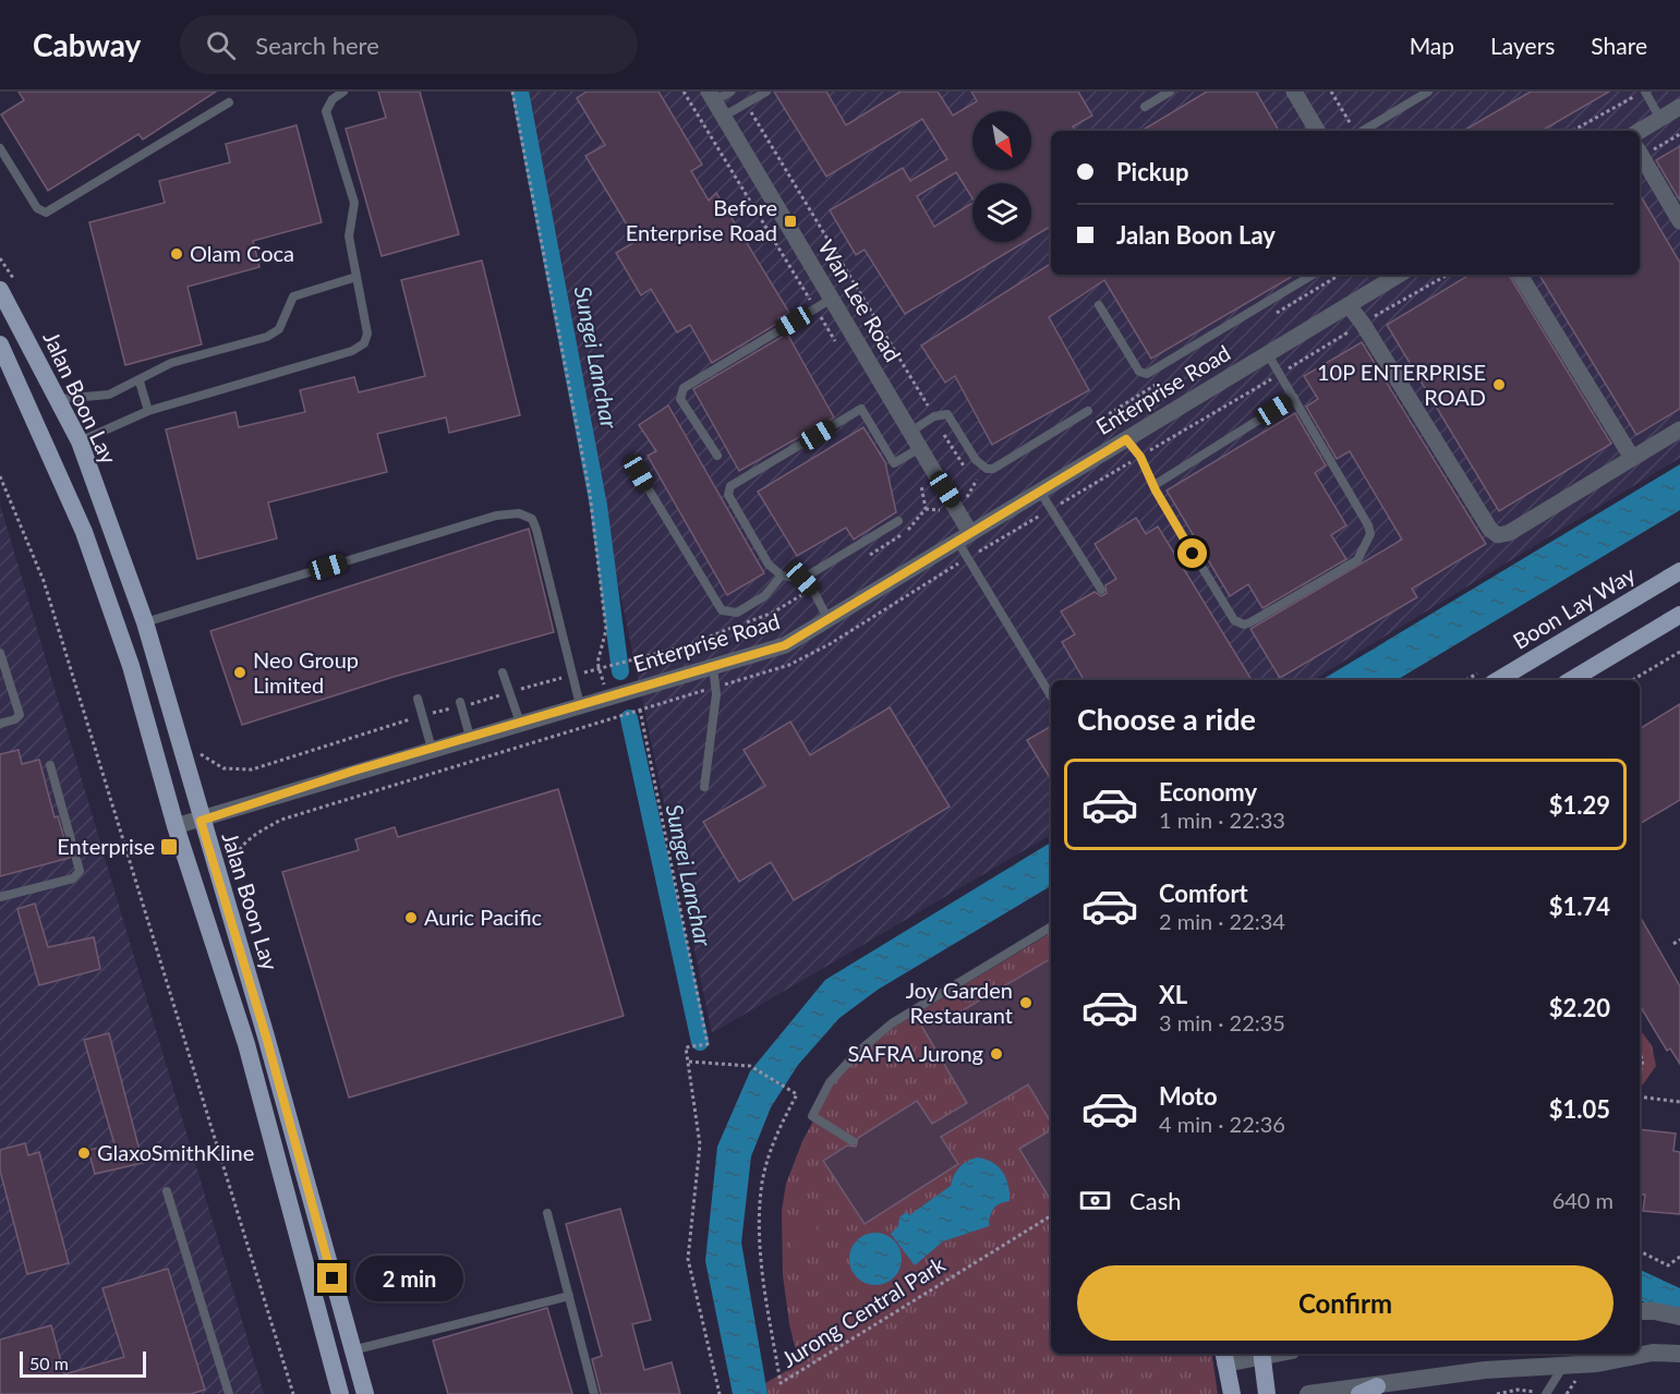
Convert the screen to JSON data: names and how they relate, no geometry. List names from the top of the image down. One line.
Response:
{"streets":{"main road":["Jalan Boon Lay","Boon Lay Way"],"street":["Wan Lee Road","Enterprise Road"],"path":["Jurong Central Park"]},"crossings":[["Wan Lee Road","Enterprise Road"],["Enterprise Road","Jalan Boon Lay"]],"water":["Sungei Lanchar"],"places":{"transit":["Before Enterprise Road","Enterprise"],"other":["Olam Coca","10P ENTERPRISE ROAD","Neo Group Limited","Auric Pacific","Joy Garden Restaurant","SAFRA Jurong","GlaxoSmithKline"]},"scale_bar":"50 m","north":"bottom right","page":{"header":"Cabway","search":"Search here","nav":["Map","Layers","Share"],"banner":["Pickup","Jalan Boon Lay"],"heading":"Choose a ride","list":[{"name":"Economy","note":"1 min · 22:33","value":"$1.29"},{"name":"Comfort","note":"2 min · 22:34","value":"$1.74"},{"name":"XL","note":"3 min · 22:35","value":"$2.20"},{"name":"Moto","note":"4 min · 22:36","value":"$1.05"}],"pay":["Cash","640 m"],"buttons":"Confirm","bubble":"2 min","scale":"50 m"}}
